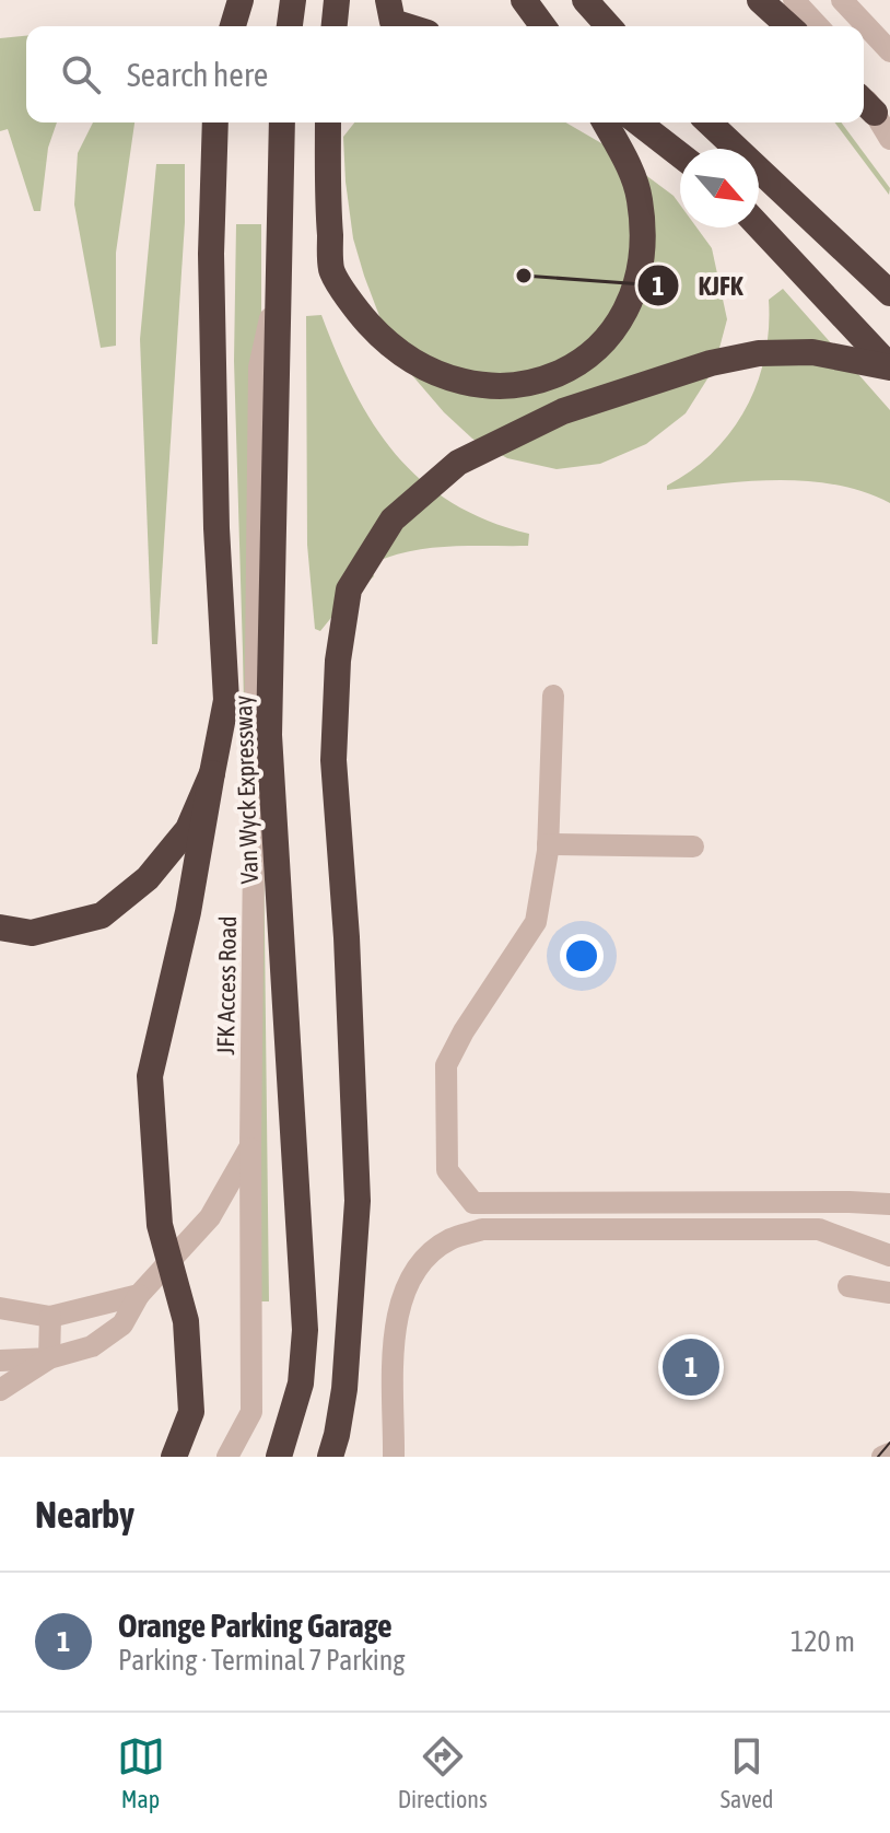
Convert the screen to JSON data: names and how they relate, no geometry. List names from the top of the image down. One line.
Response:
{"streets":{"highway":["Van Wyck Expressway"],"street":["JFK Access Road"]},"crossings":[["Van Wyck Expressway","JFK Access Road"]],"places":["KJFK"],"north":"bottom right","page":{"search":"Search here","pins":"1","heading":"Nearby","list":[{"mark":"1","name":"Orange Parking Garage","note":"Parking · Terminal 7 Parking","value":"120 m"}],"nav":["Map","Directions","Saved"]}}
